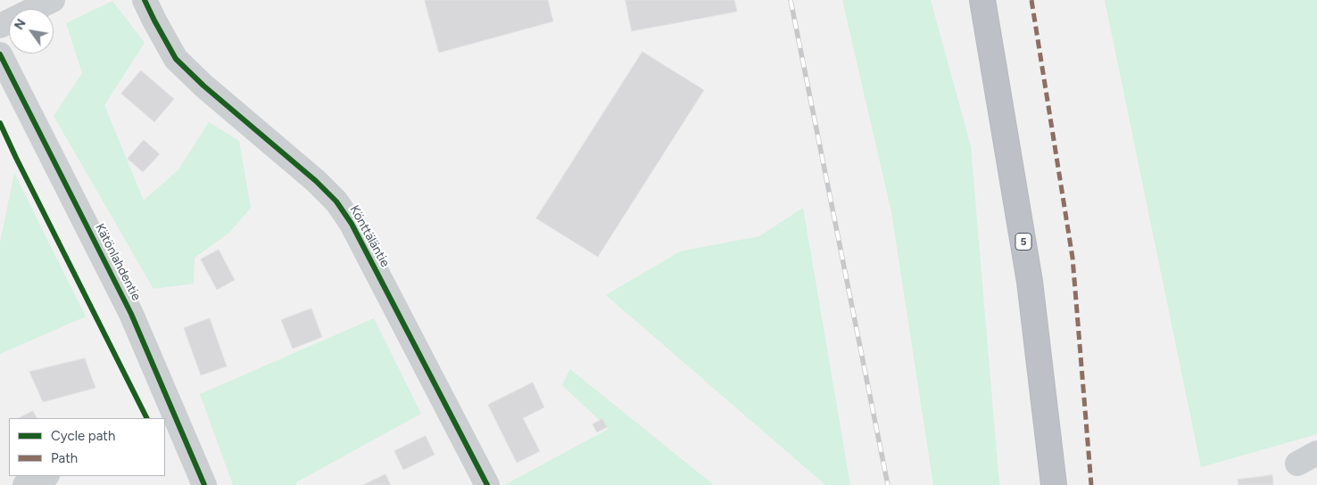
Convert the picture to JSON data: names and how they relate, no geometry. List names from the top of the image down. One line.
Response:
{"streets":{"highway":["5"],"street":["Könttäläntie","Kätönlahdentie"]},"legend":["Cycle path","Path"],"north":"top left"}
